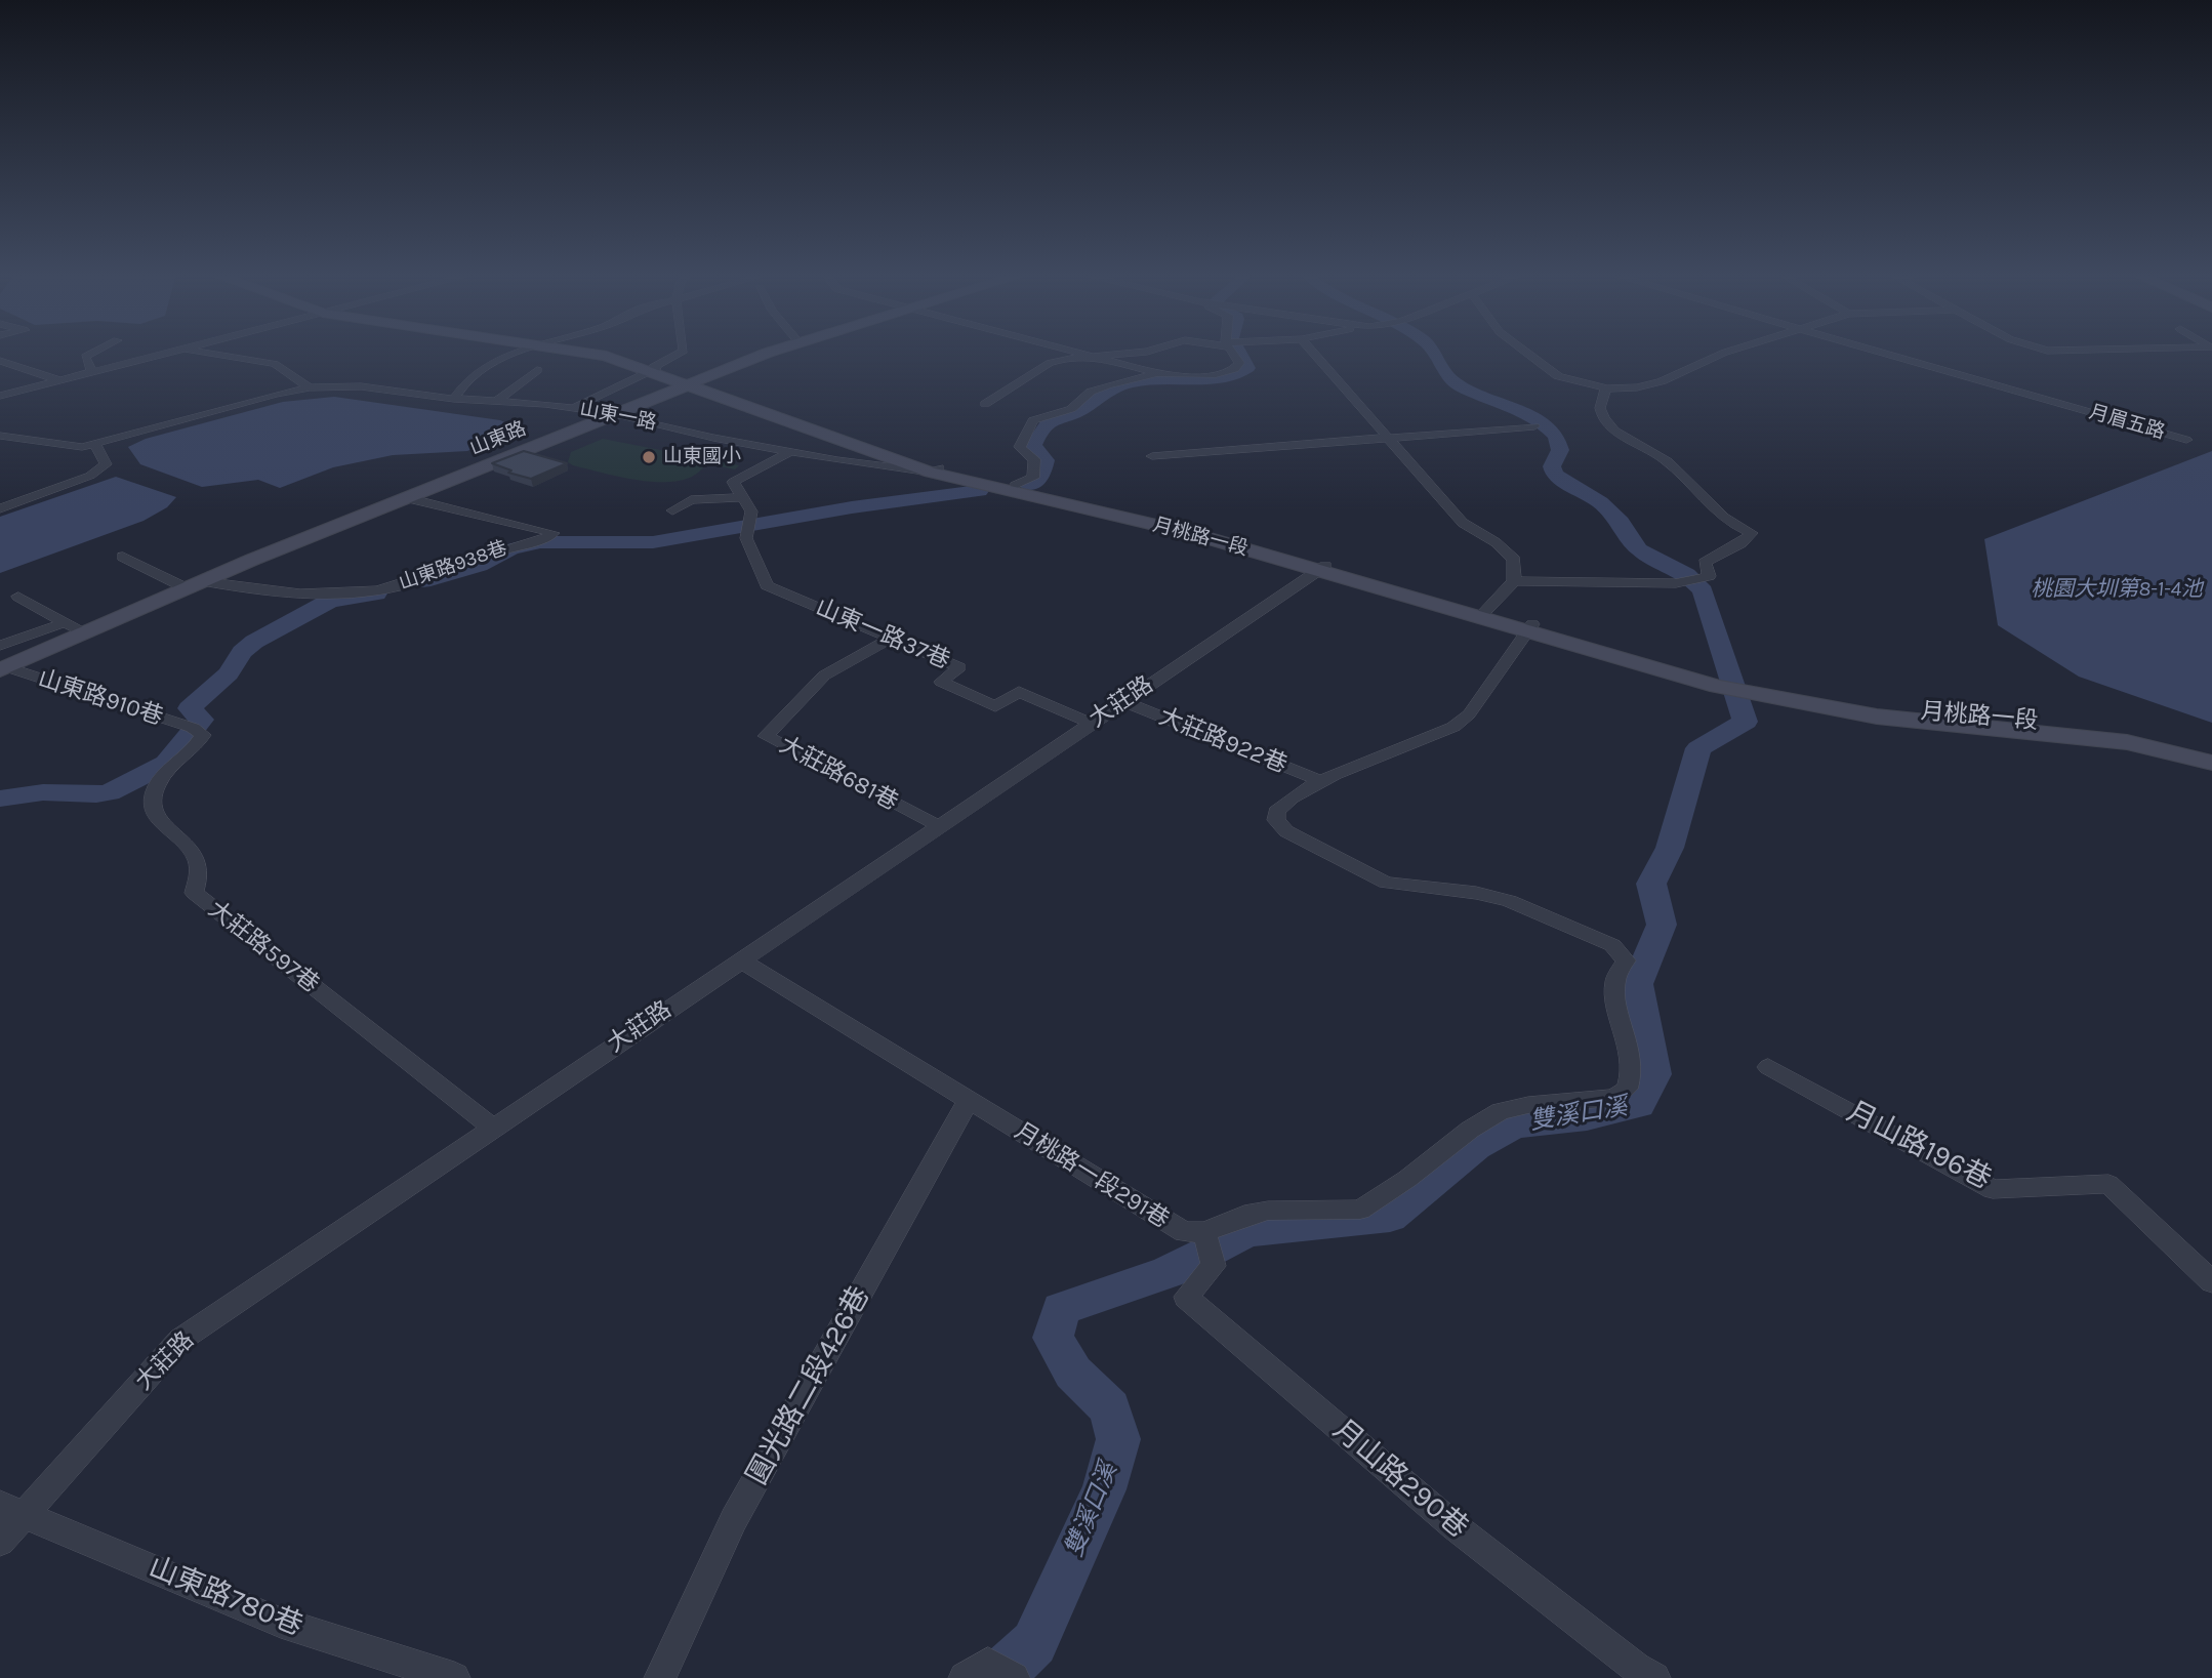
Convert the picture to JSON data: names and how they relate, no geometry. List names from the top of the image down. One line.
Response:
{"streets":{"street":["山東一路","月眉五路","山東路","月桃路一段","山東路938巷","山東一路37巷","山東路910巷","大莊路","大莊路922巷","大莊路681巷","大莊路597巷","月山路196巷","月桃路一段291巷","圓光路二段426巷","月山路290巷","山東路780巷"]},"crossings":[["山東一路","山東路"],["山東一路","月桃路一段"],["山東一路","山東一路37巷"],["山東路","月桃路一段"],["山東路","山東路938巷"],["山東路","山東路910巷"],["月桃路一段","大莊路"],["山東一路37巷","大莊路"],["山東一路37巷","大莊路681巷"],["山東路910巷","大莊路597巷"],["大莊路","大莊路922巷"],["大莊路","大莊路681巷"],["大莊路","大莊路597巷"],["大莊路","月桃路一段291巷"],["大莊路","山東路780巷"],["月桃路一段291巷","圓光路二段426巷"],["月桃路一段291巷","月山路290巷"]],"water":["桃園大圳第8-1-4池","雙溪口溪"],"places":["山東國小"]}
